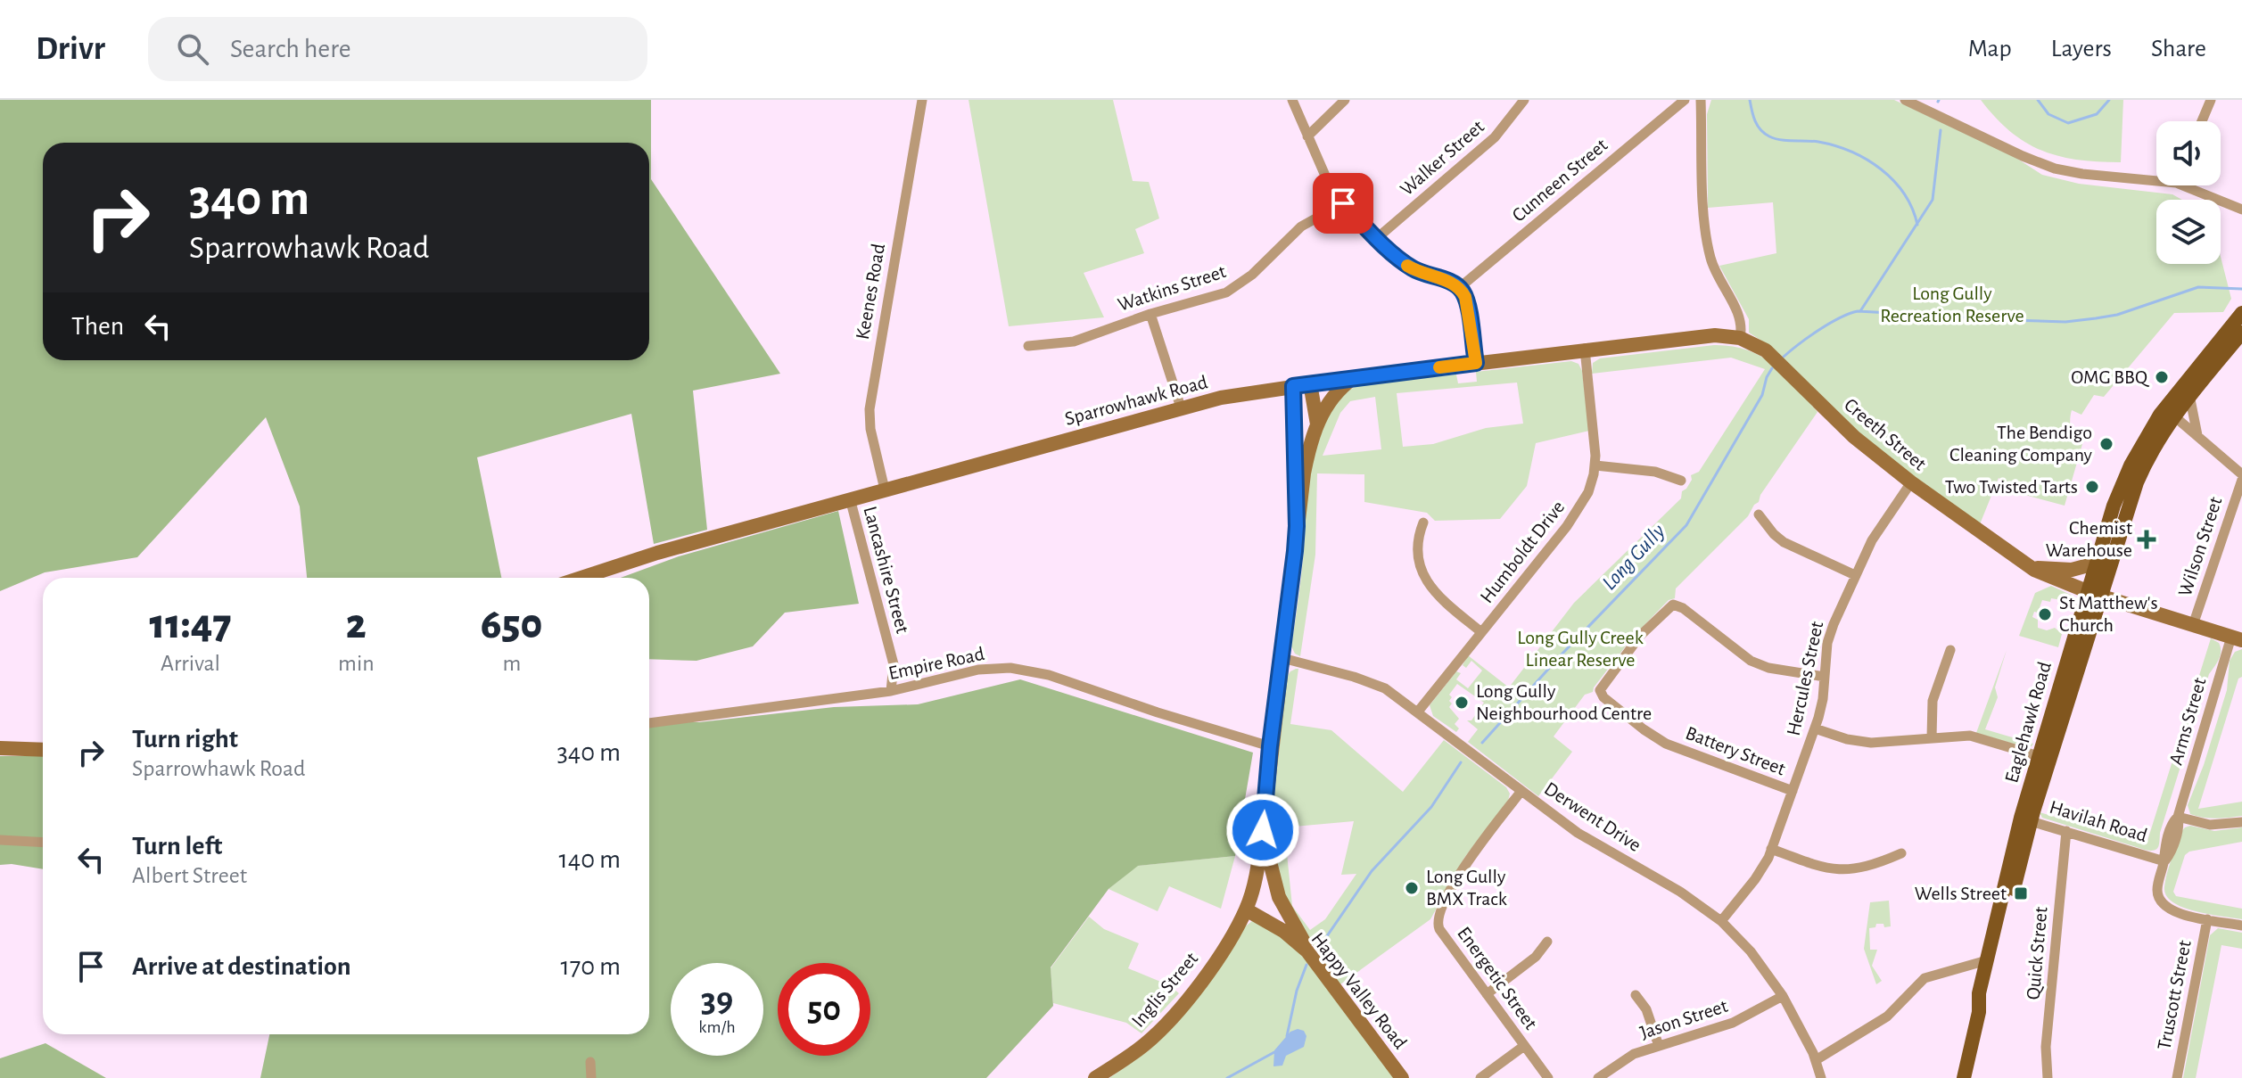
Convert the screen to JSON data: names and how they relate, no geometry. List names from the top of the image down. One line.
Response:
{"streets":{"main road":["Sparrowhawk Road","Creeth Street","Eaglehawk Road","Inglis Street","Happy Valley Road"],"street":["Walker Street","Cunneen Street","Watkins Street","Keenes Road","Wilson Street","Humboldt Drive","Lancashire Street","Empire Road","Hercules Street","Arms Street","Battery Street","Derwent Drive","Havilah Road","Quick Street","Energetic Street","Truscott Street","Jason Street"]},"crossings":[["Keenes Road","Sparrowhawk Road"],["Sparrowhawk Road","Creeth Street"],["Sparrowhawk Road","Humboldt Drive"],["Sparrowhawk Road","Lancashire Street"],["Creeth Street","Wilson Street"],["Creeth Street","Hercules Street"],["Creeth Street","Arms Street"],["Creeth Street","Eaglehawk Road"],["Humboldt Drive","Derwent Drive"],["Lancashire Street","Empire Road"],["Hercules Street","Battery Street"],["Hercules Street","Derwent Drive"],["Arms Street","Havilah Road"],["Arms Street","Truscott Street"],["Eaglehawk Road","Havilah Road"],["Derwent Drive","Energetic Street"],["Derwent Drive","Jason Street"],["Havilah Road","Quick Street"],["Inglis Street","Happy Valley Road"]],"water":["Long Gully"],"parks":["Long Gully Recreation Reserve","Long Gully Creek Linear Reserve"],"places":{"other":["OMG BBQ","The Bendigo Cleaning Company","Two Twisted Tarts","St Matthew's Church","Long Gully Neighbourhood Centre","Long Gully BMX Track"],"health":["Chemist Warehouse"],"transit":["Wells Street"]},"page":{"header":"Drivr","search":"Search here","nav":["Map","Layers","Share"],"turn":["340 m","Sparrowhawk Road"],"then":"Then","eta":["11:47","Arrival","2","min","650","m"],"list":[{"name":"Turn right","note":"Sparrowhawk Road","value":"340 m"},{"name":"Turn left","note":"Albert Street","value":"140 m"},{"name":"Arrive at destination","value":"170 m"}],"speed":"39 km/h","limit":"50"}}
